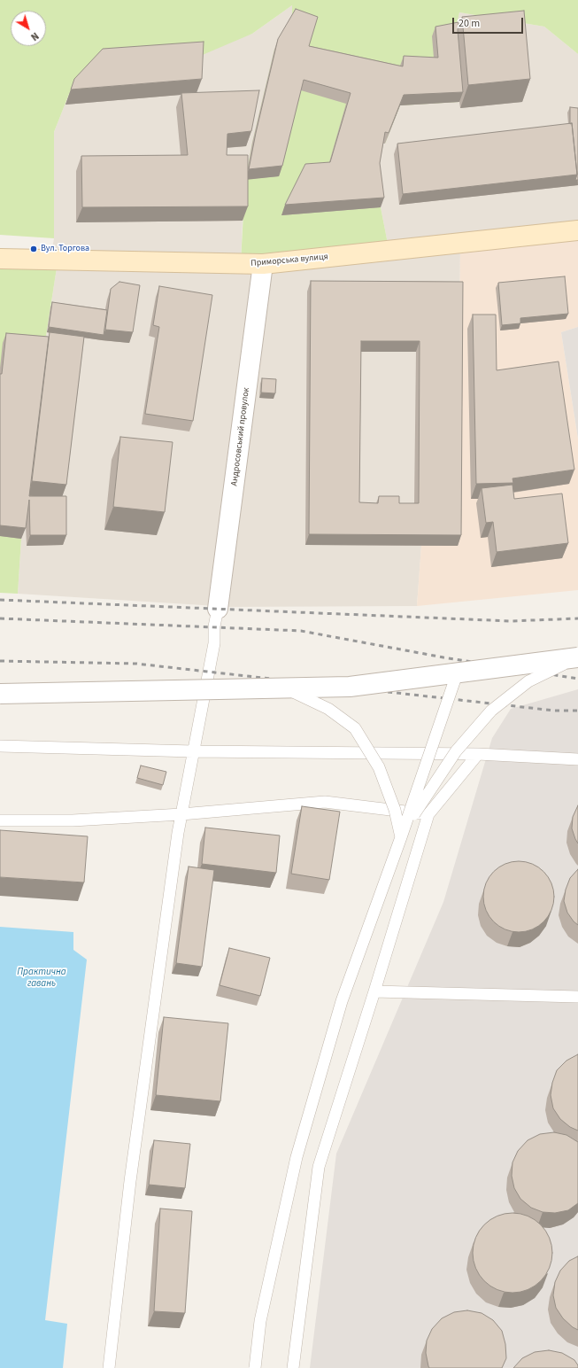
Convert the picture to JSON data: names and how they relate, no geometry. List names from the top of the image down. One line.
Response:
{"streets":{"main road":["Приморська вулиця"],"street":["Андросовський провулок"]},"crossings":[["Приморська вулиця","Андросовський провулок"]],"water":["Практична гавань"],"places":["Вул. Торгова"],"scale_bar":"20 m","north":"bottom right"}
